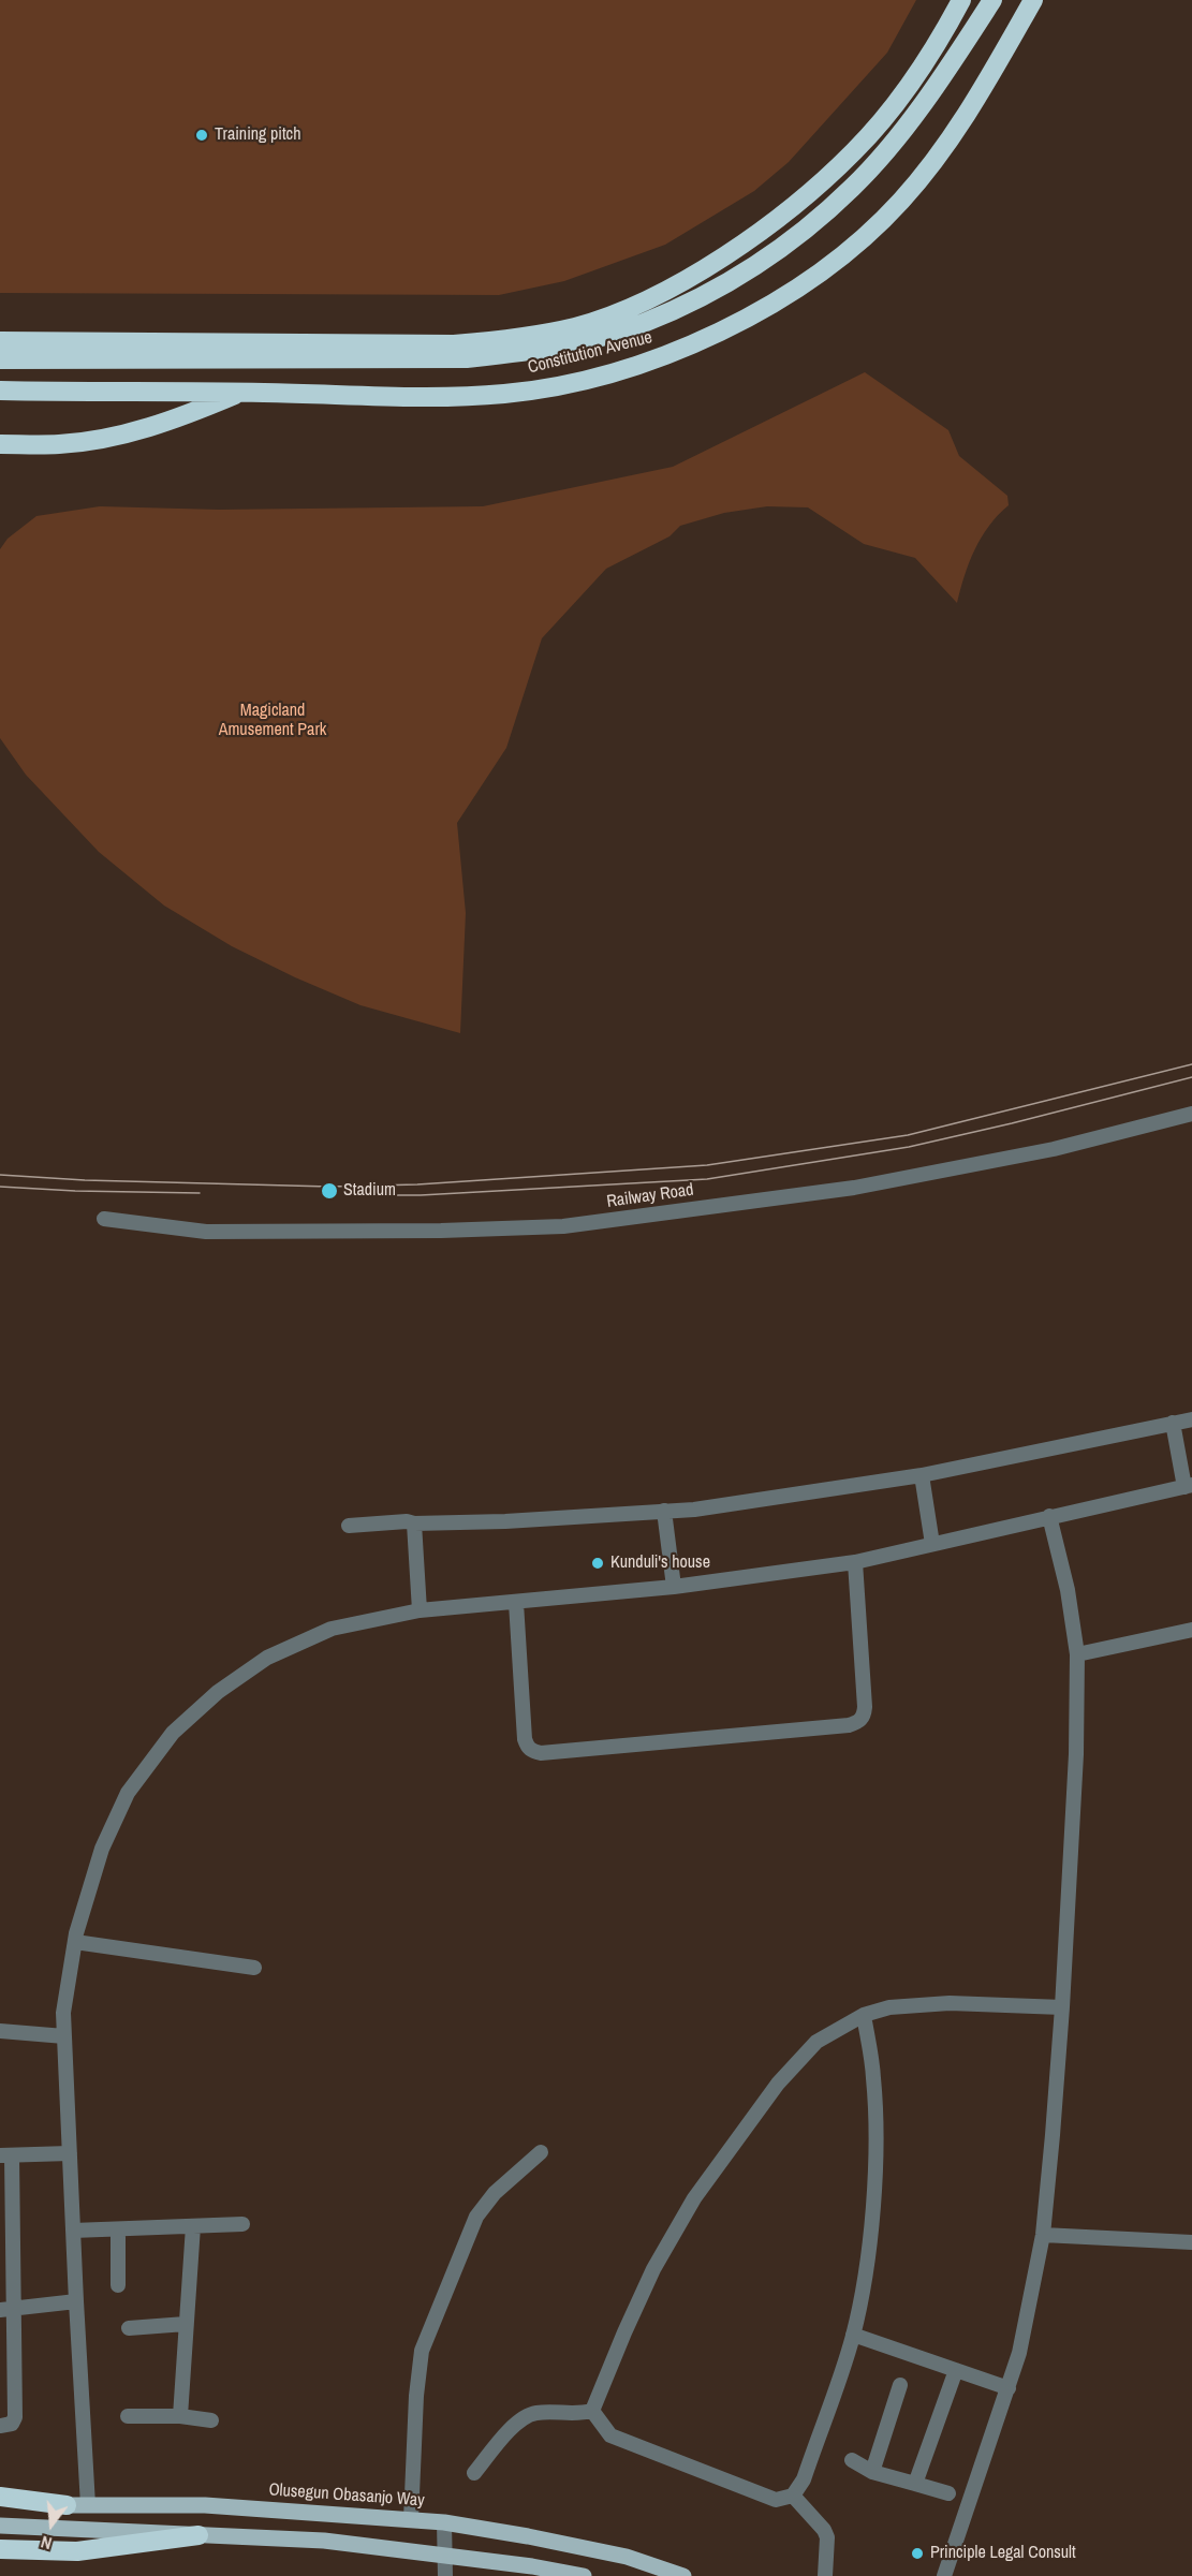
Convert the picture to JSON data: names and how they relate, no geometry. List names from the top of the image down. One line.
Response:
{"streets":{"highway":["Constitution Avenue"],"main road":["Olusegun Obasanjo Way"],"street":["Railway Road"]},"parks":["Magicland Amusement Park"],"places":["Training pitch","Stadium","Kunduli's house","Principle Legal Consult"],"north":"bottom"}
